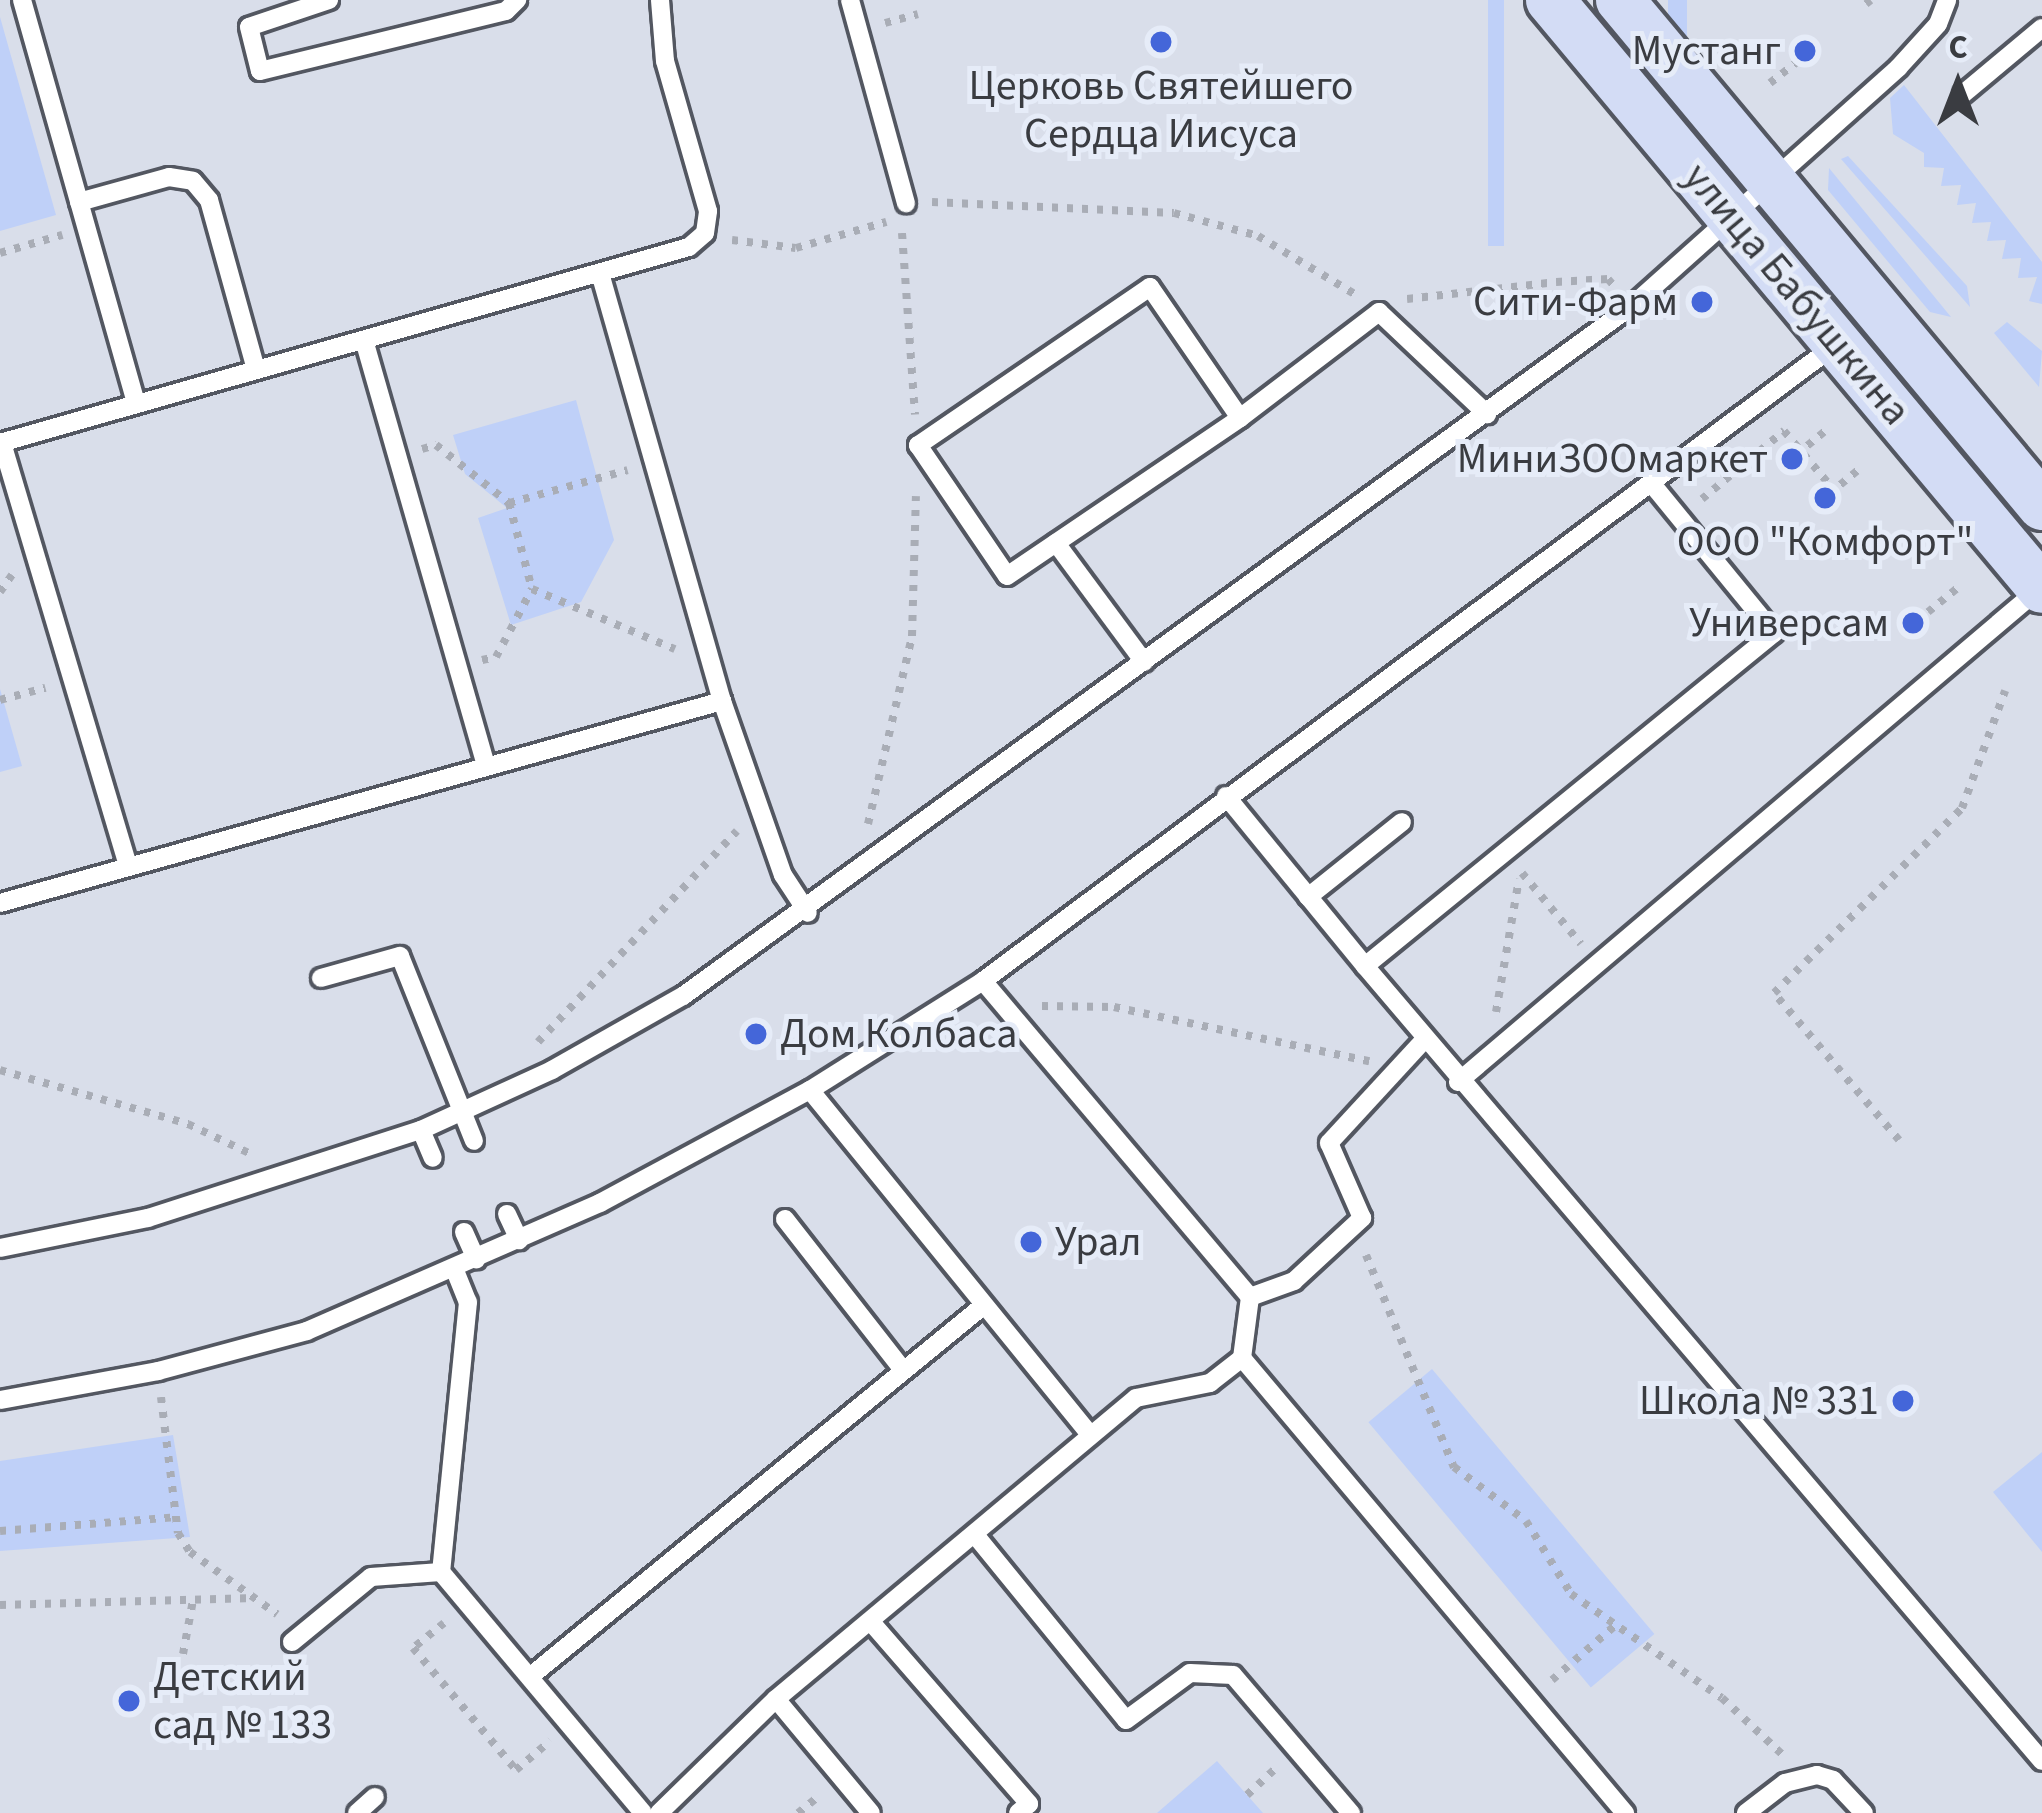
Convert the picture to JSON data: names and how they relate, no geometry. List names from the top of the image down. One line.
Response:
{"streets":{"street":["улица Бабушкина"]},"places":["Церковь Святейшего Сердца Иисуса","Мустанг","Сити-Фарм","МиниЗООмаркет","ООО \"Комфорт\"","Универсам","Дом Колбаса","Урал","Школа № 331","Детский сад № 133"],"north":"top"}
